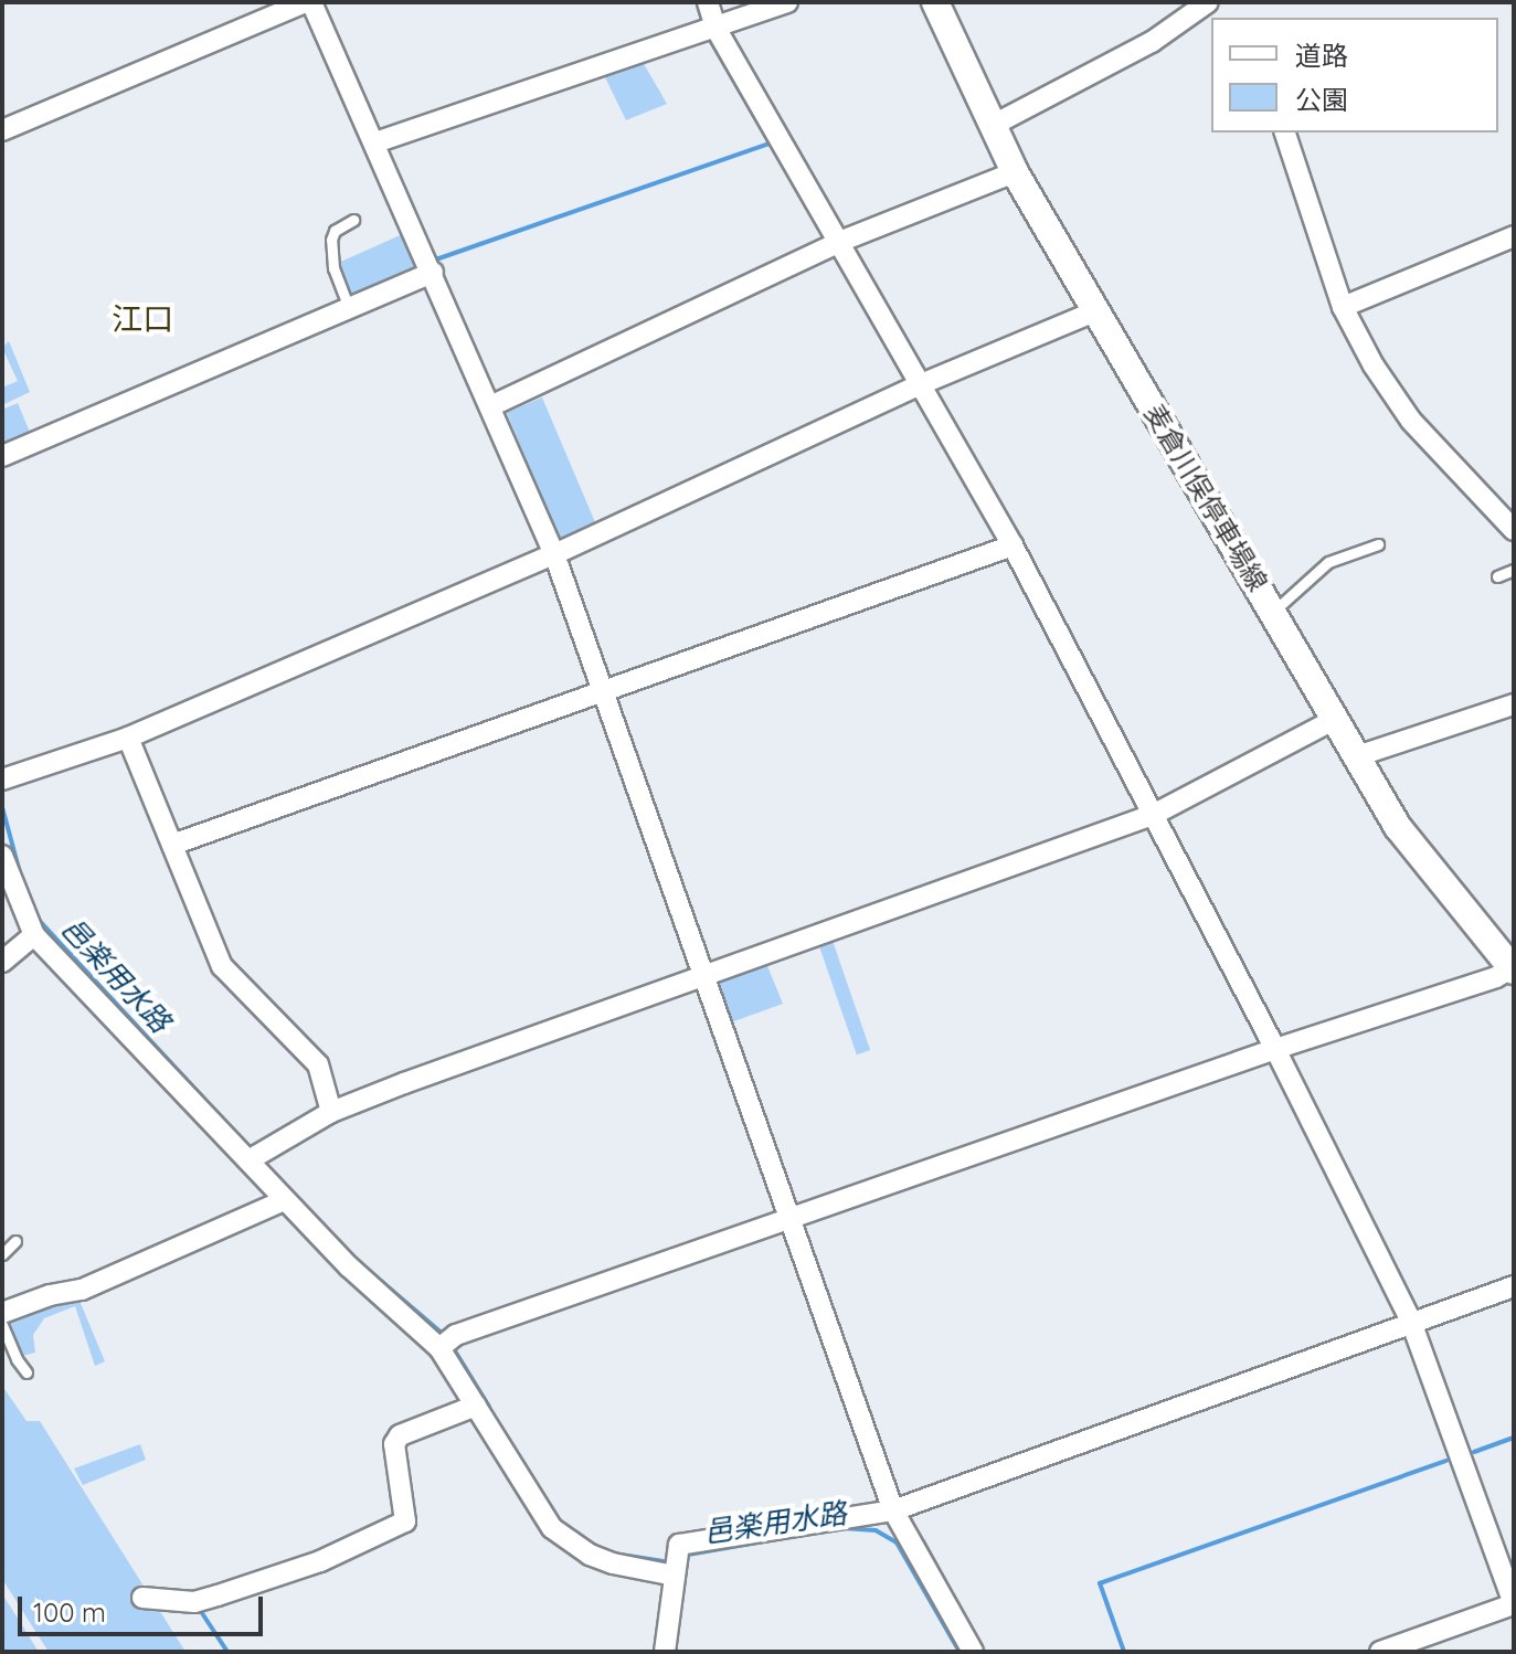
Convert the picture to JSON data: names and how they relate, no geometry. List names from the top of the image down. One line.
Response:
{"streets":{"main road":["麦倉川俣停車場線"]},"districts":["江口"],"water":["邑楽用水路"],"legend":["道路","公園"],"scale_bar":"100 m"}
